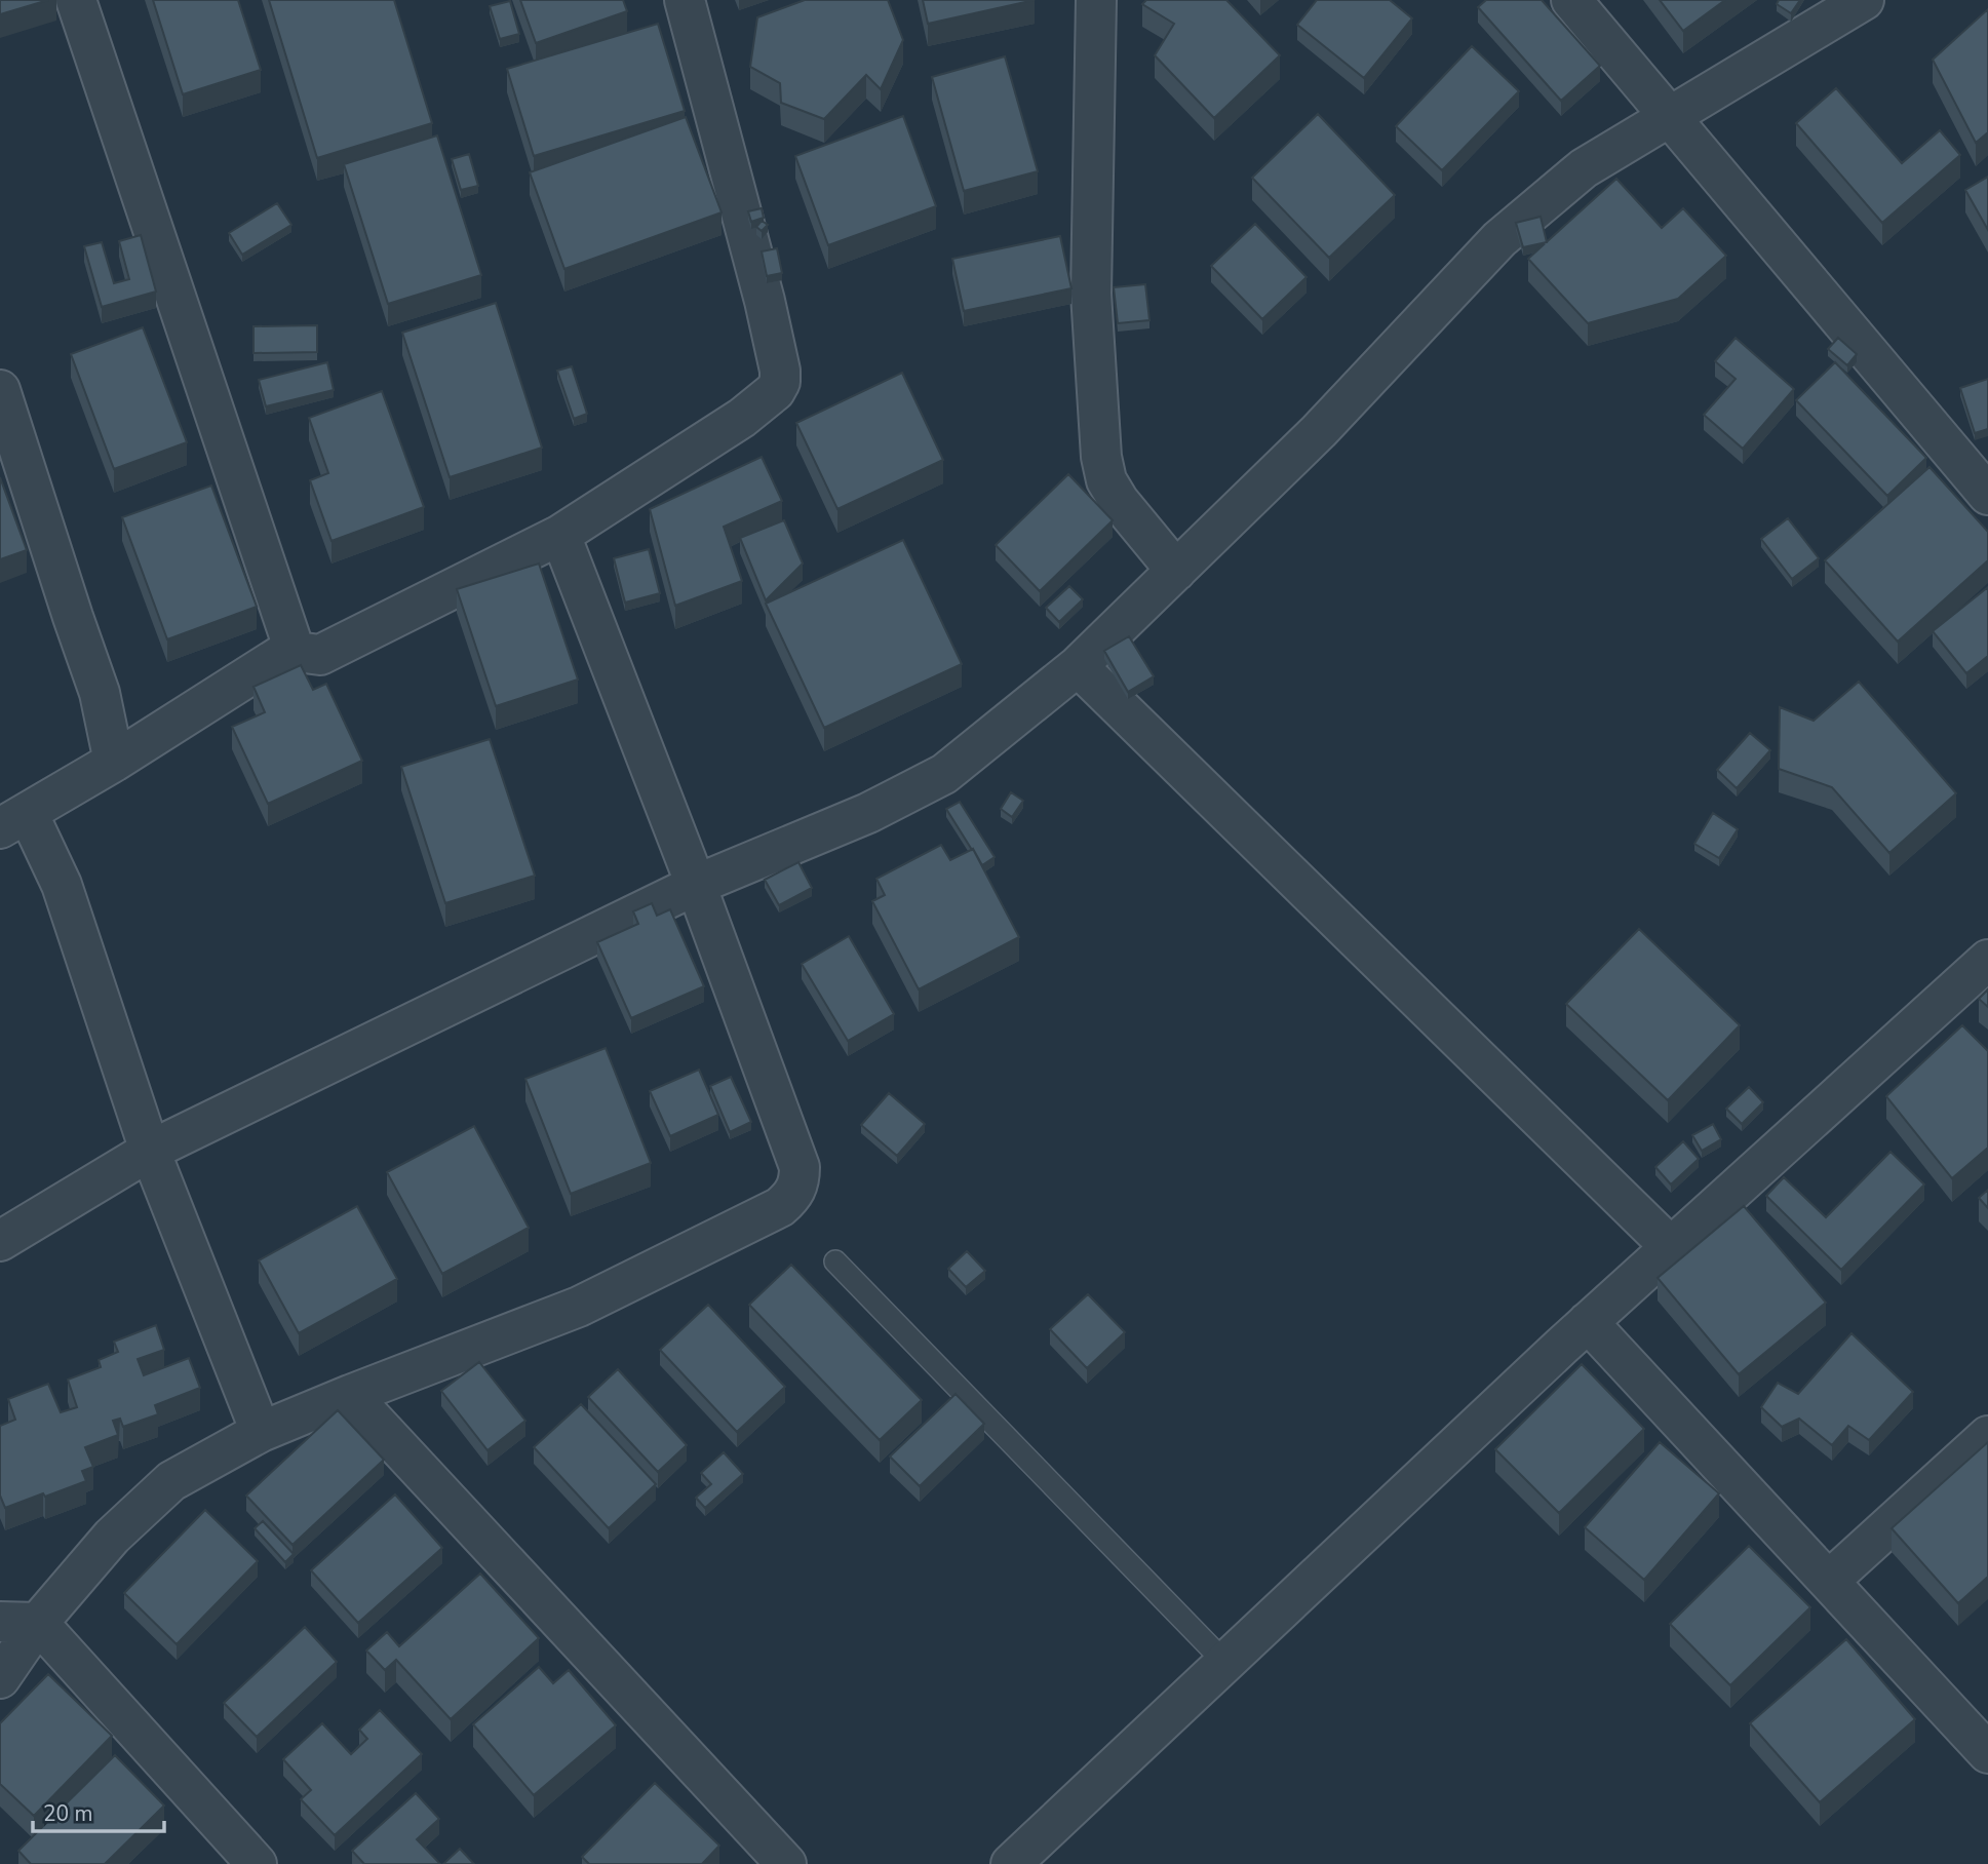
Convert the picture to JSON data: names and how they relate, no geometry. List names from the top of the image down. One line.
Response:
{"scale_bar":"20 m"}
